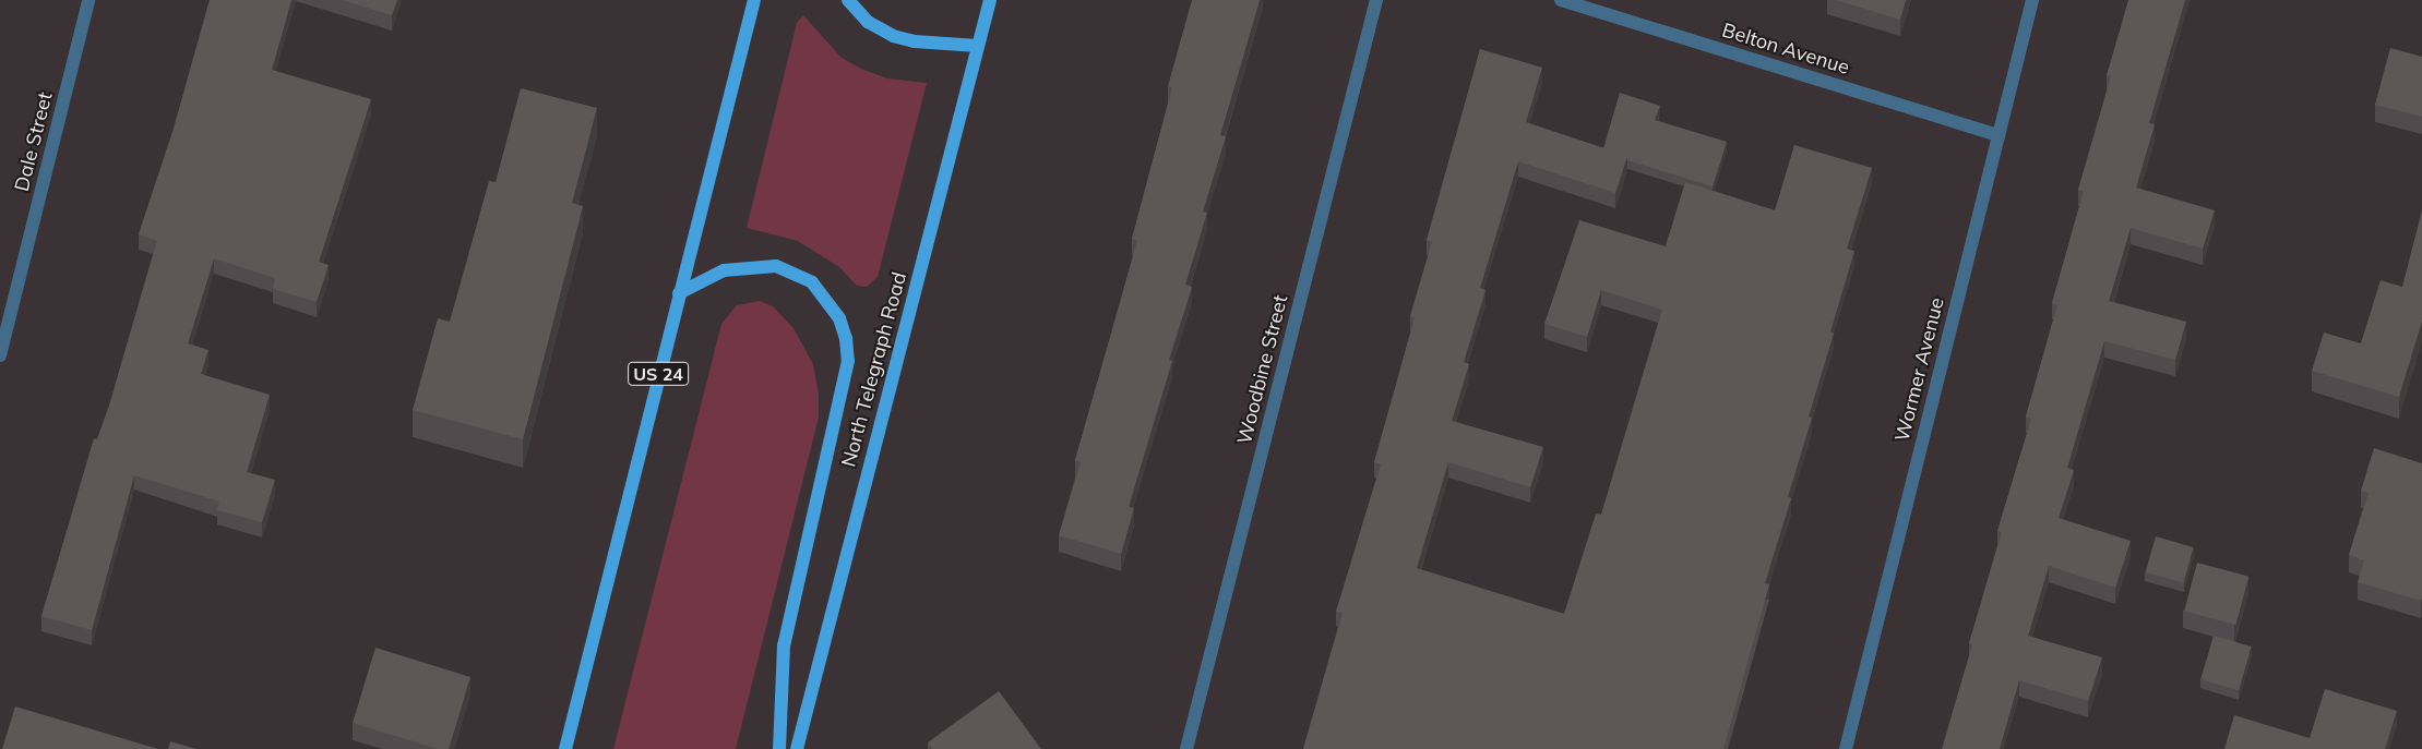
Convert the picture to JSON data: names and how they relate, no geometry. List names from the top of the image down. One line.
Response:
{"streets":{"main road":["North Telegraph Road","US 24"],"street":["Belton Avenue","Dale Street","Woodbine Street","Wormer Avenue"]},"crossings":[["Belton Avenue","Wormer Avenue"]]}
